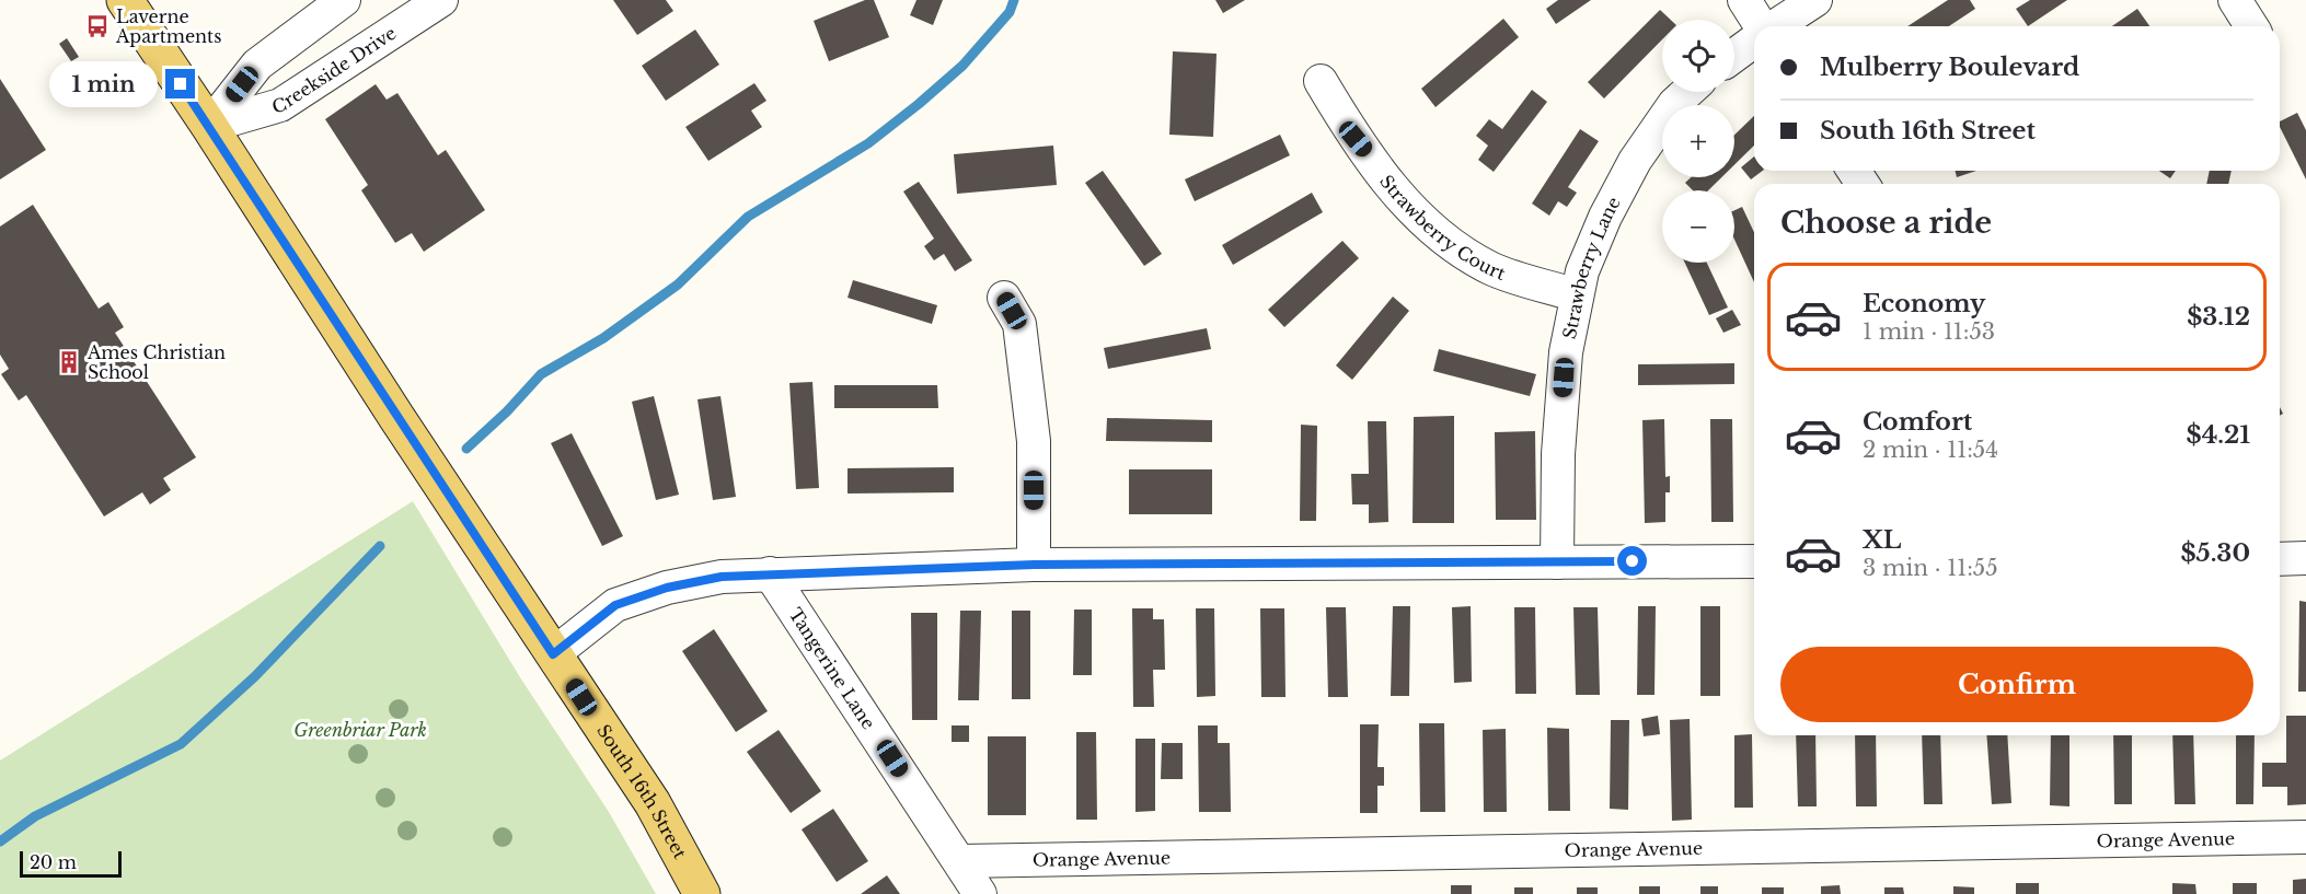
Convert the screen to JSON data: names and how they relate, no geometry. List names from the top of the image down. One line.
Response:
{"streets":{"main road":["South 16th Street"],"street":["Creekside Drive","Strawberry Court","Strawberry Lane","Tangerine Lane","Orange Avenue"]},"crossings":[["Creekside Drive","South 16th Street"],["Strawberry Court","Strawberry Lane"],["Tangerine Lane","Orange Avenue"]],"parks":["Greenbriar Park"],"places":{"bus stop":["Laverne Apartments"],"building":["Ames Christian School"]},"scale_bar":"20 m","page":{"map_buttons":["+","−"],"banner":["Mulberry Boulevard","South 16th Street"],"bubble":"1 min","heading":"Choose a ride","list":[{"name":"Economy","note":"1 min · 11:53","value":"$3.12"},{"name":"Comfort","note":"2 min · 11:54","value":"$4.21"},{"name":"XL","note":"3 min · 11:55","value":"$5.30"}],"buttons":"Confirm","scale":"20 m"}}
